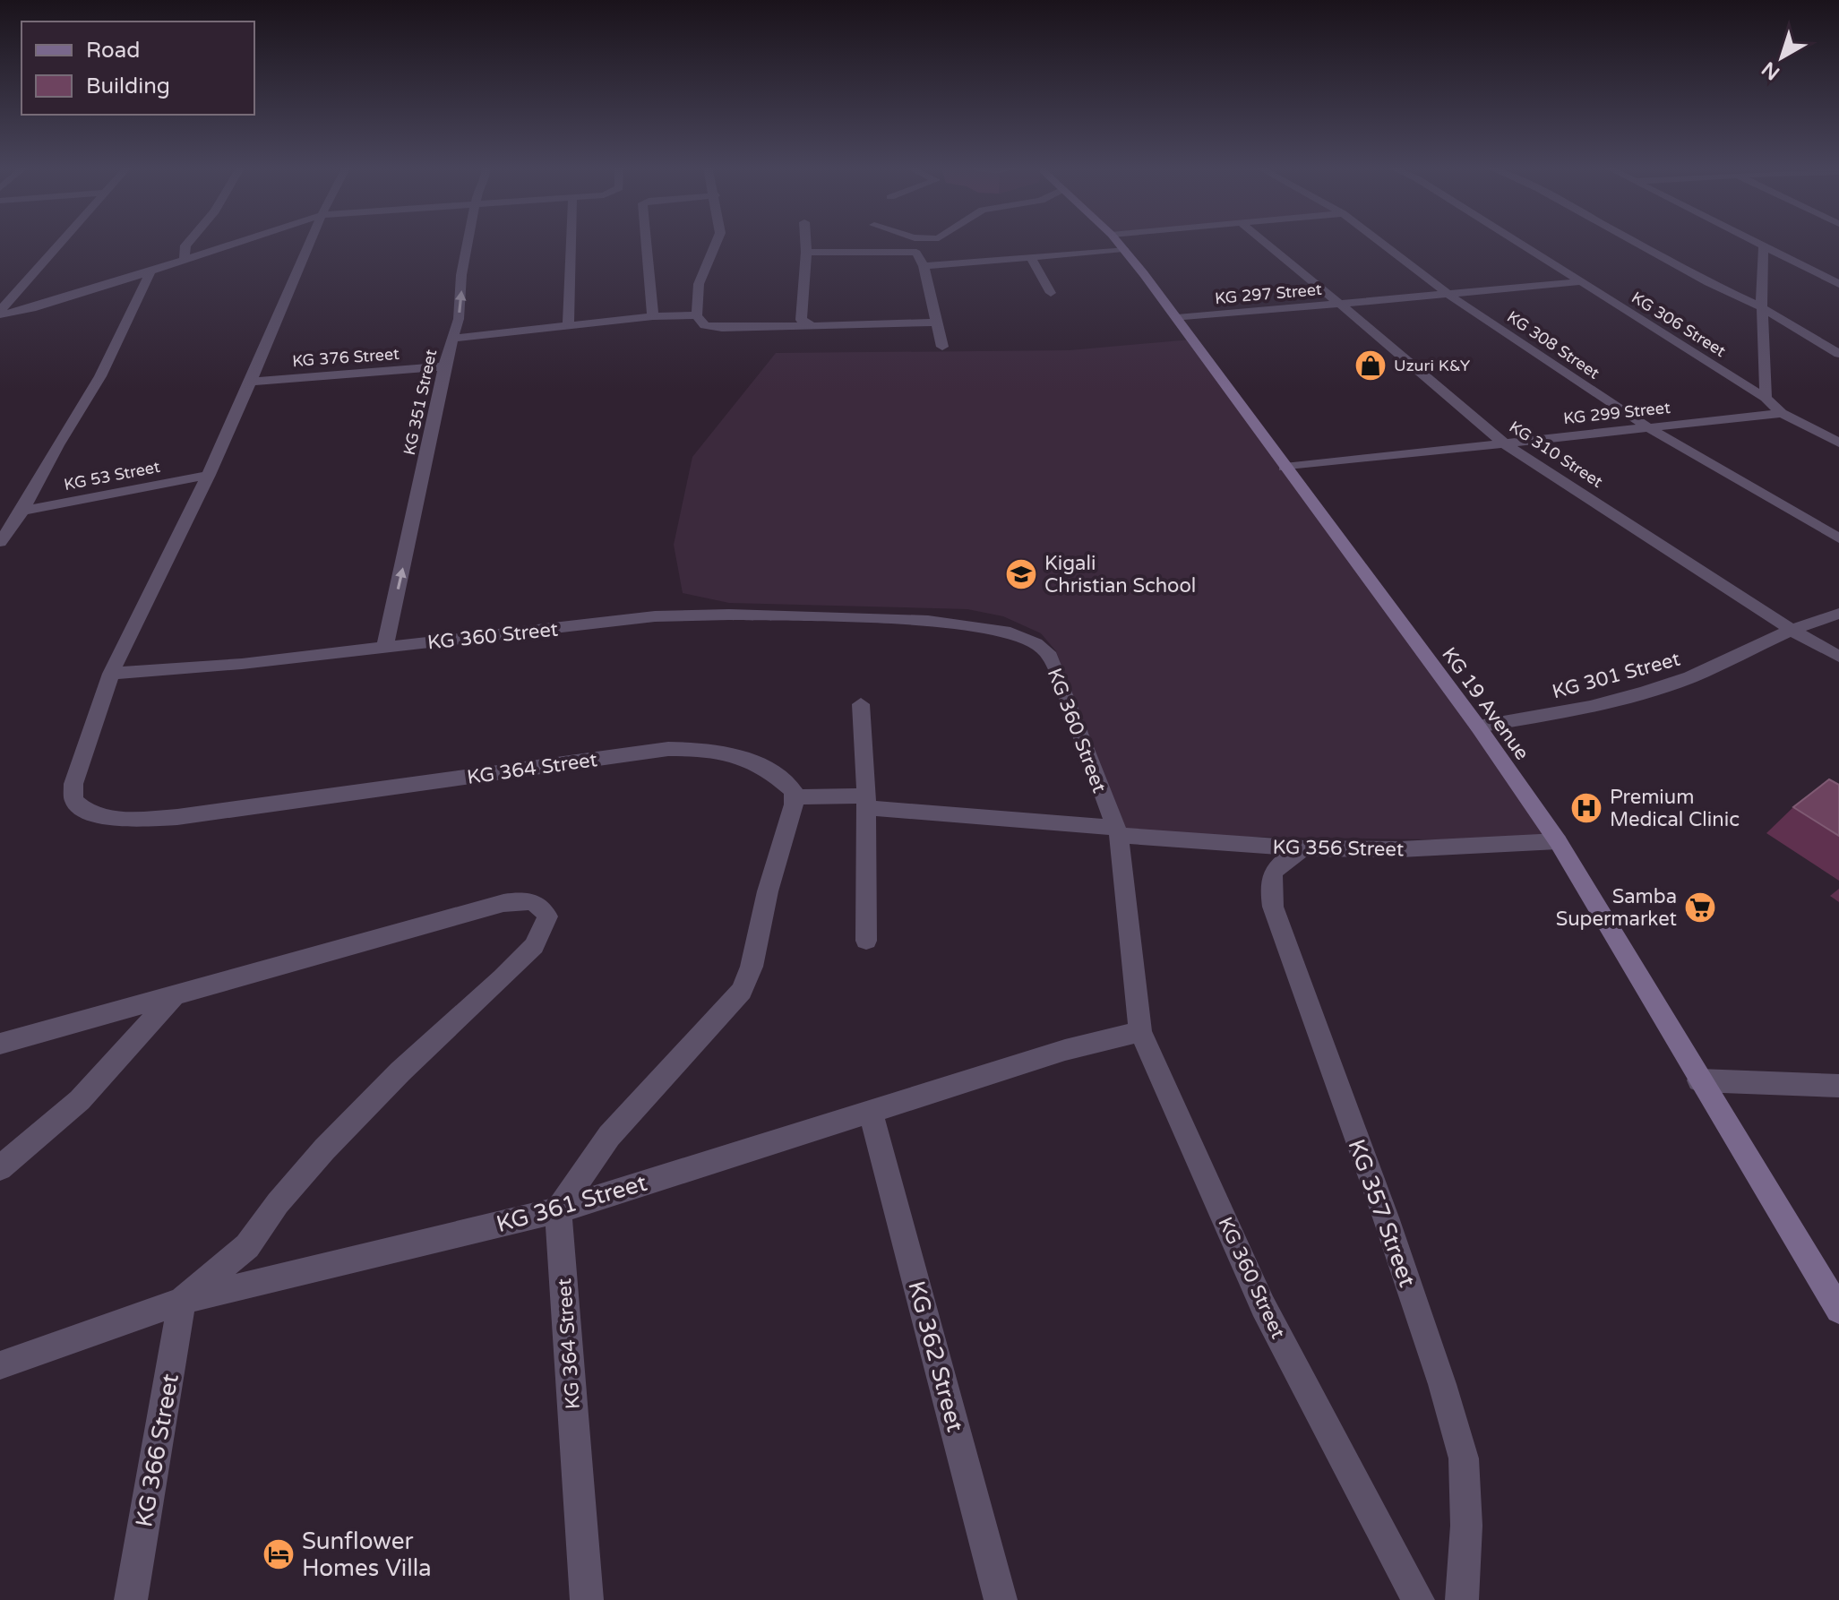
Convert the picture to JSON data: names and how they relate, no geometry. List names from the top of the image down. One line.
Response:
{"streets":{"main road":["KG 19 Avenue"],"street":["KG 297 Street","KG 306 Street","KG 308 Street","KG 376 Street","KG 351 Street","KG 299 Street","KG 310 Street","KG 53 Street","KG 360 Street","KG 301 Street","KG 364 Street","KG 356 Street","KG 361 Street","KG 357 Street","KG 362 Street","KG 366 Street"]},"crossings":[["KG 297 Street","KG 306 Street"],["KG 297 Street","KG 308 Street"],["KG 297 Street","KG 310 Street"],["KG 297 Street","KG 19 Avenue"],["KG 306 Street","KG 299 Street"],["KG 308 Street","KG 299 Street"],["KG 376 Street","KG 351 Street"],["KG 376 Street","KG 364 Street"],["KG 351 Street","KG 360 Street"],["KG 299 Street","KG 310 Street"],["KG 299 Street","KG 19 Avenue"],["KG 310 Street","KG 301 Street"],["KG 53 Street","KG 364 Street"],["KG 360 Street","KG 364 Street"],["KG 360 Street","KG 356 Street"],["KG 360 Street","KG 361 Street"],["KG 301 Street","KG 19 Avenue"],["KG 19 Avenue","KG 356 Street"],["KG 364 Street","KG 356 Street"],["KG 364 Street","KG 361 Street"],["KG 356 Street","KG 357 Street"],["KG 361 Street","KG 362 Street"],["KG 361 Street","KG 366 Street"]],"one_way":["KG 351 Street"],"places":{"shop":["Uzuri K&Y"],"school or university":["Kigali Christian School"],"hospital":["Premium Medical Clinic"],"supermarket":["Samba Supermarket"],"hotel":["Sunflower Homes Villa"]},"legend":["Road","Building"],"north":"bottom left"}
